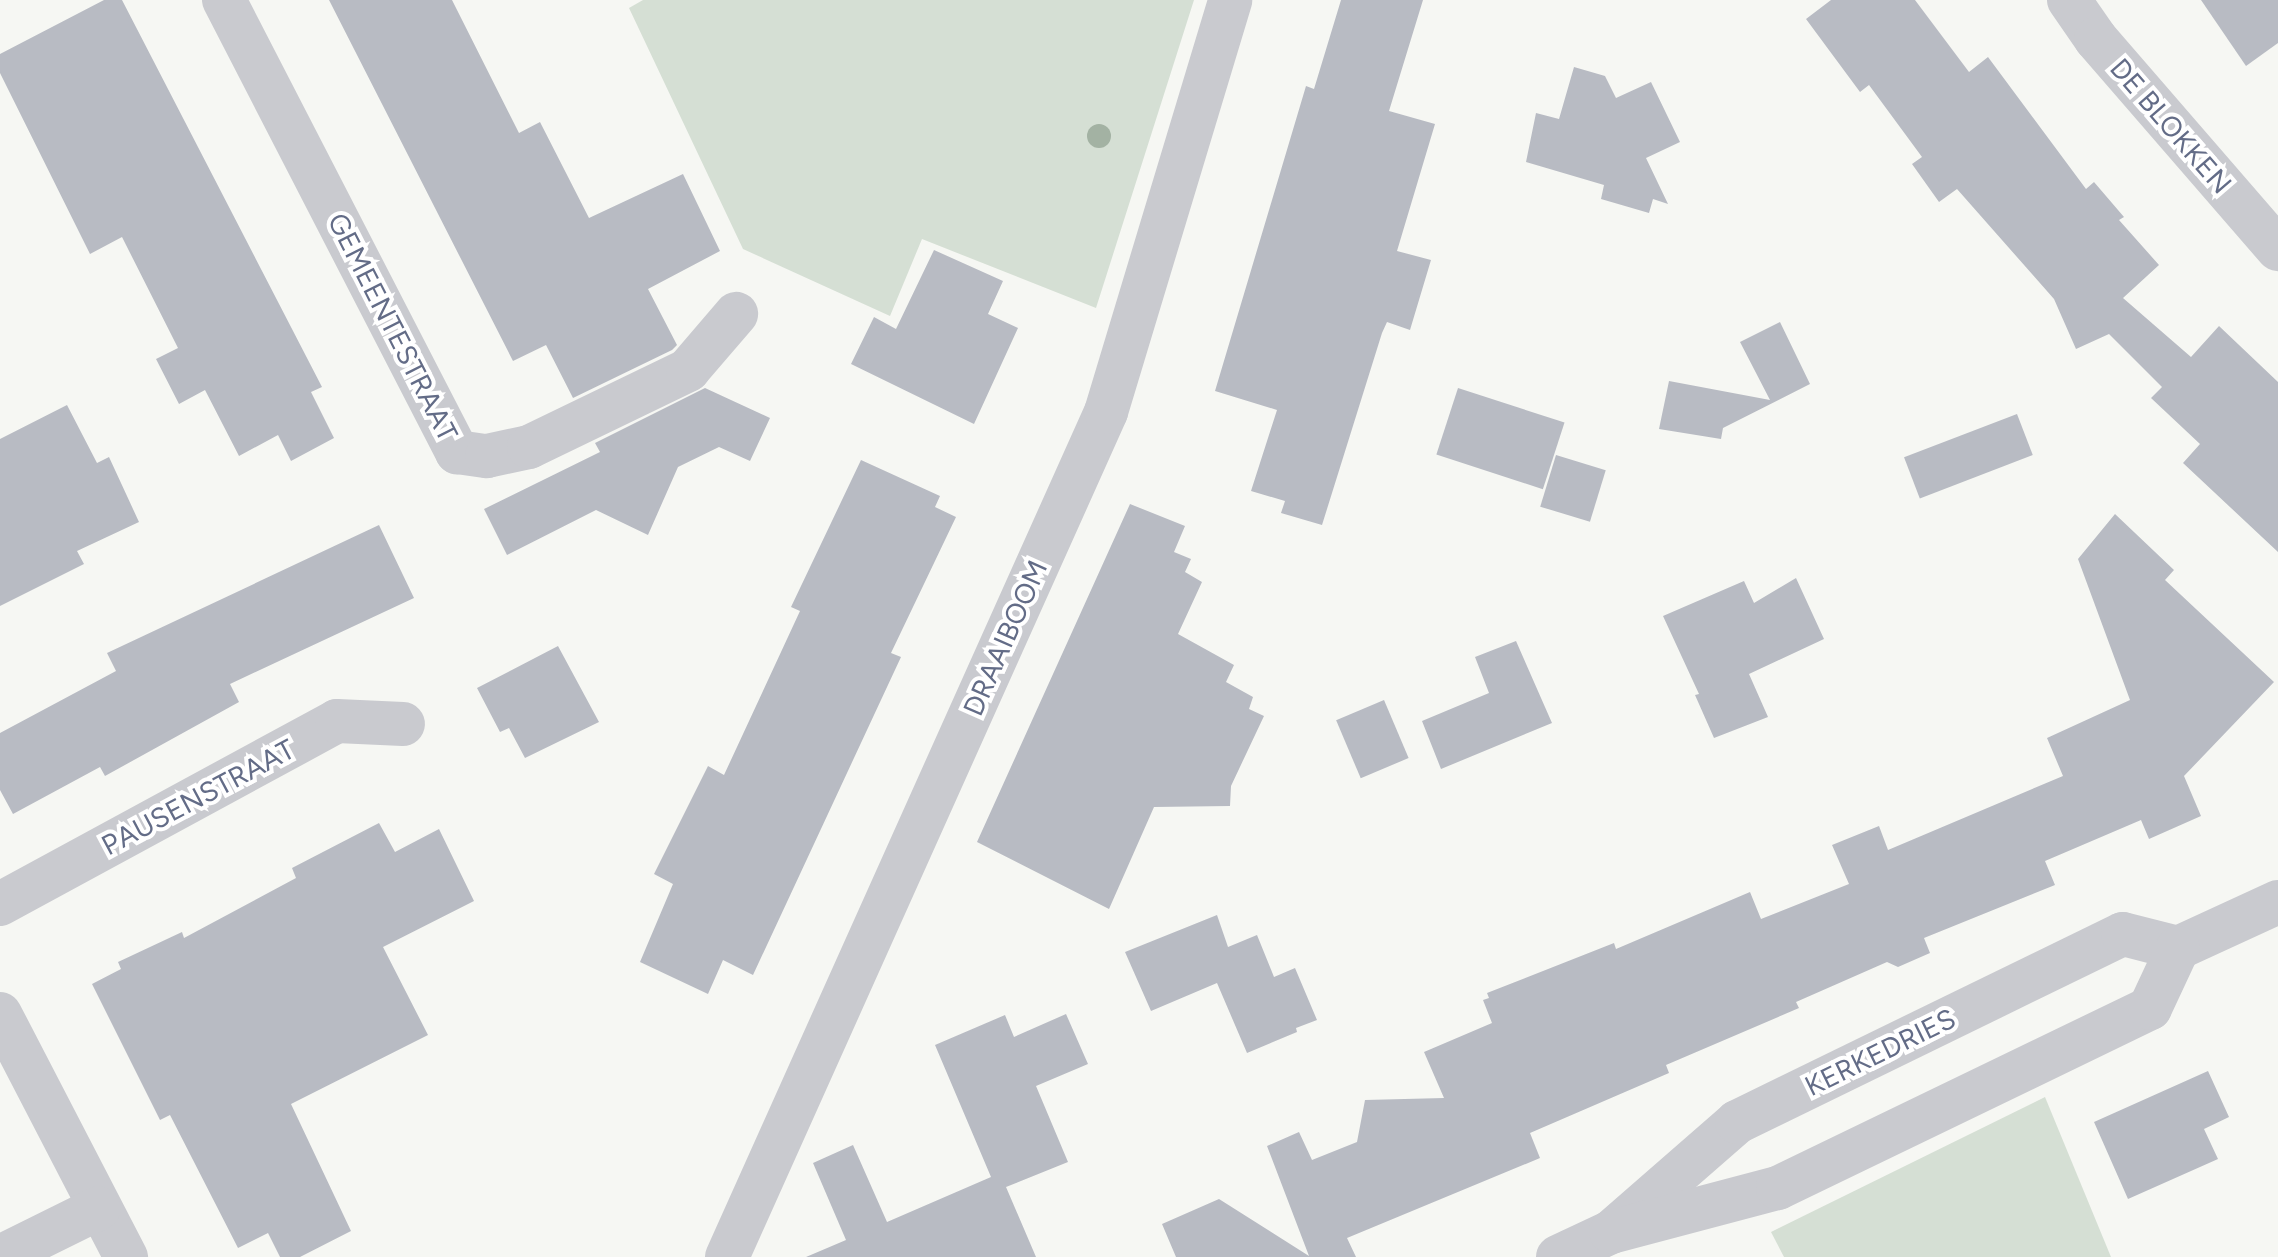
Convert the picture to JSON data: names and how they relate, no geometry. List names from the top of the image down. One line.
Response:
{"streets":{"street":["DE BLOKKEN","GEMEENTESTRAAT","DRAAIBOOM","PAUSENSTRAAT","KERKEDRIES"]}}
